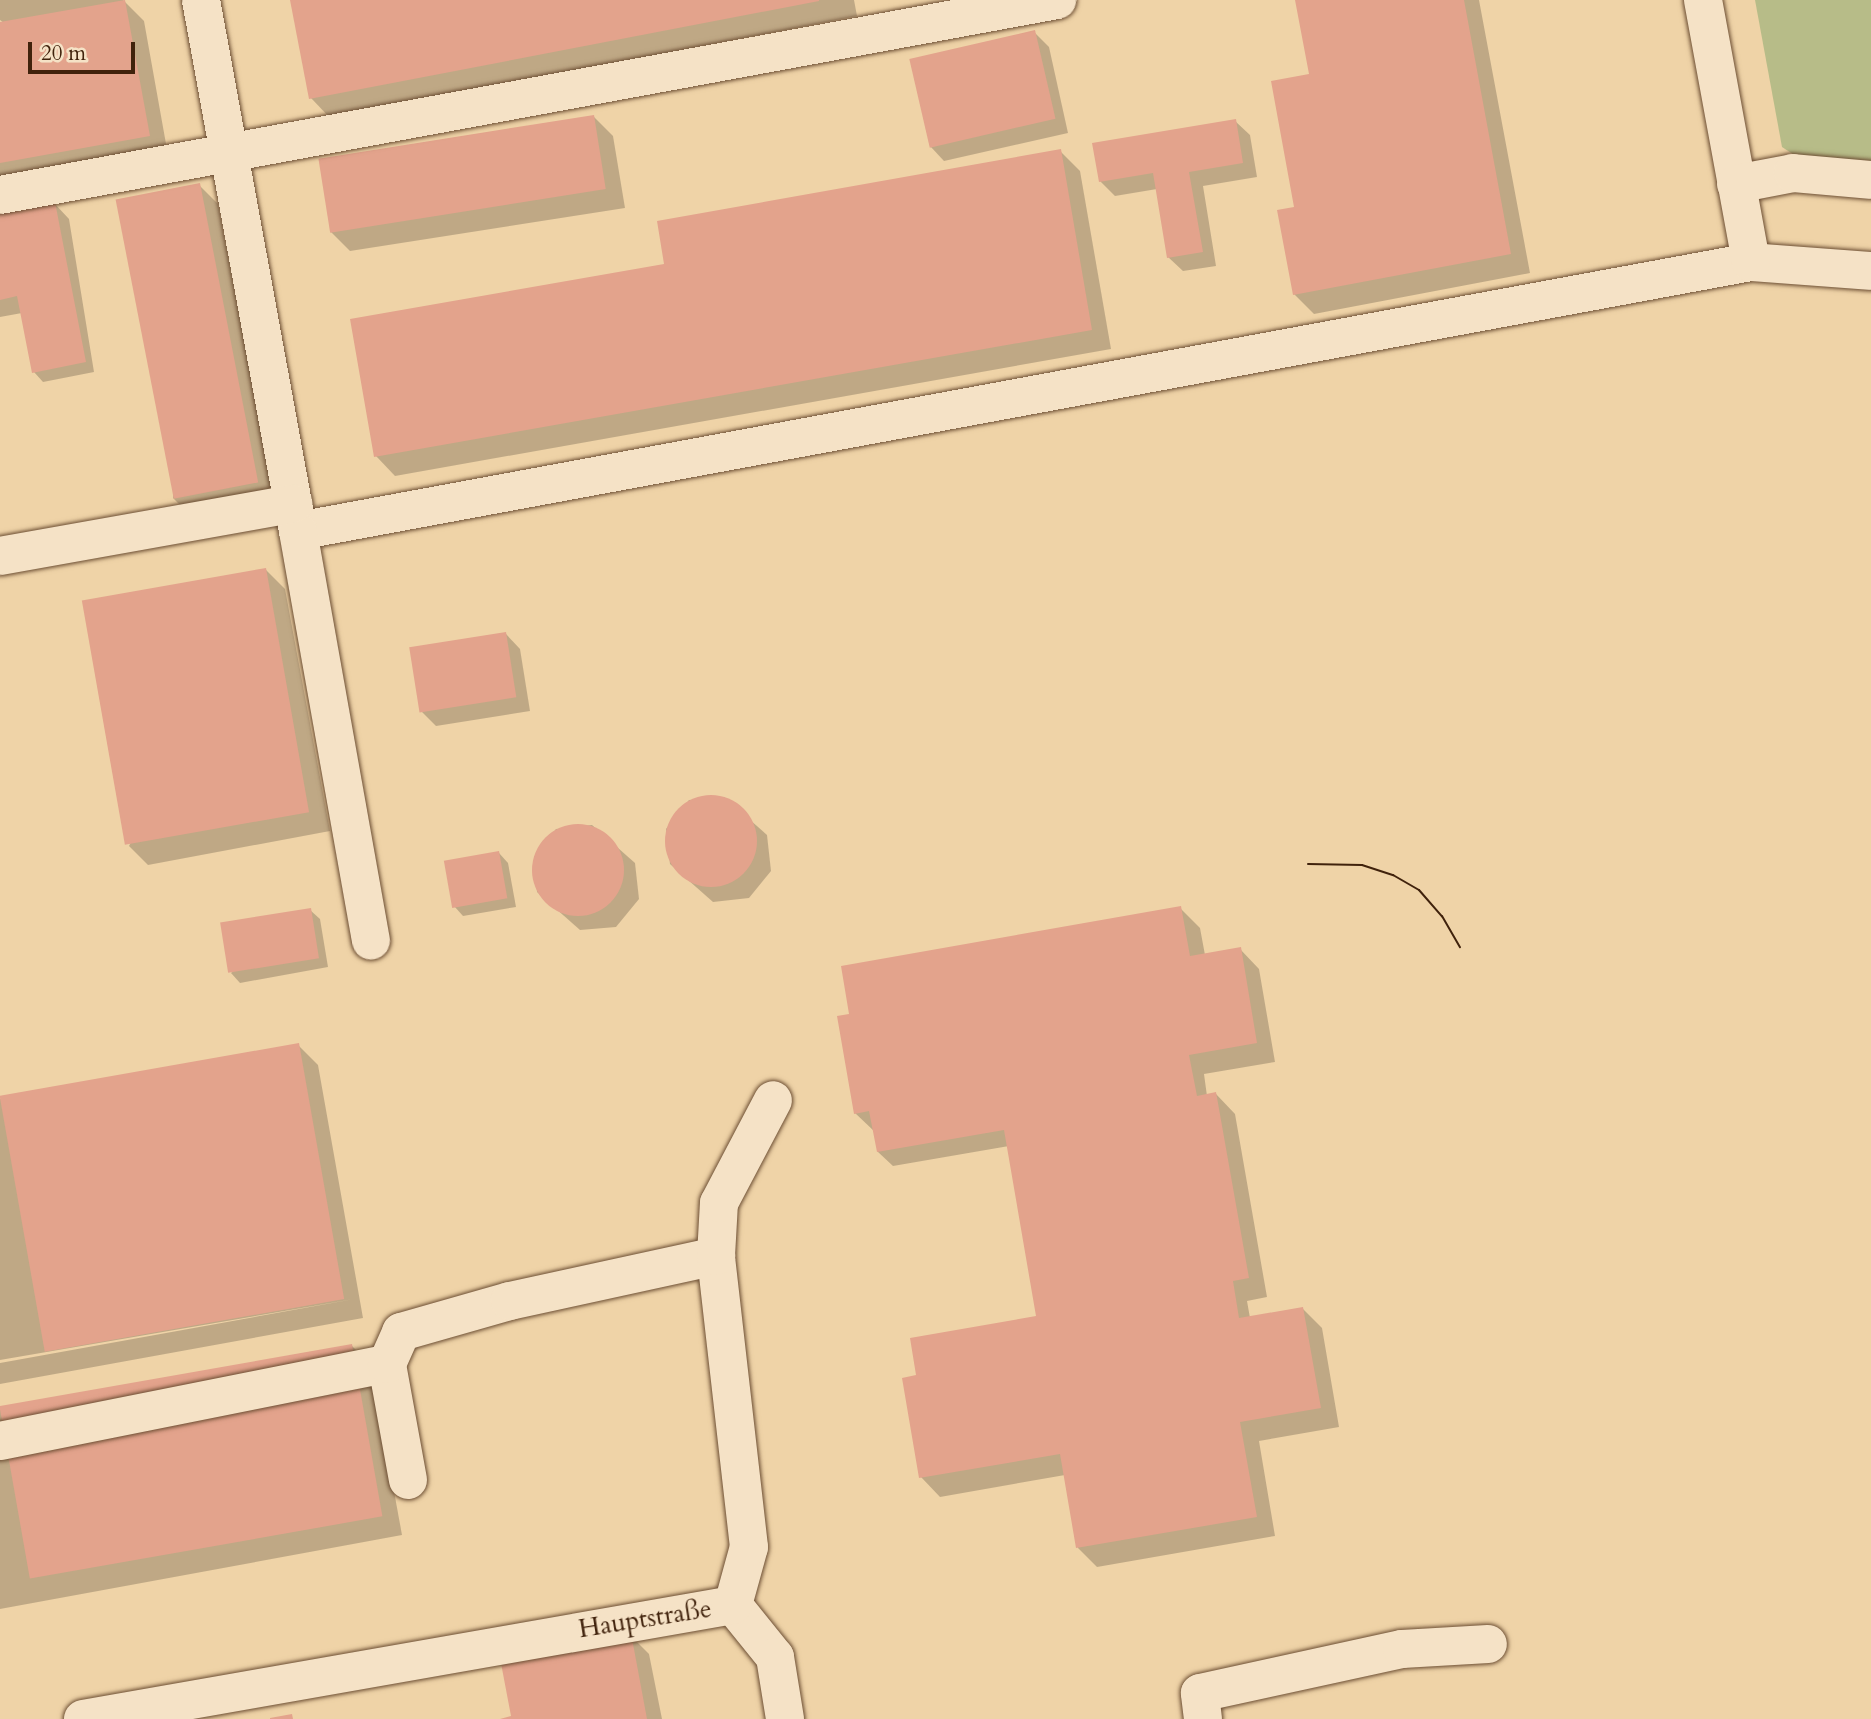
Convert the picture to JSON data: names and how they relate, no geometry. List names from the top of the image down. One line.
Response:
{"streets":{"street":["Hauptstraße"]},"scale_bar":"20 m"}
